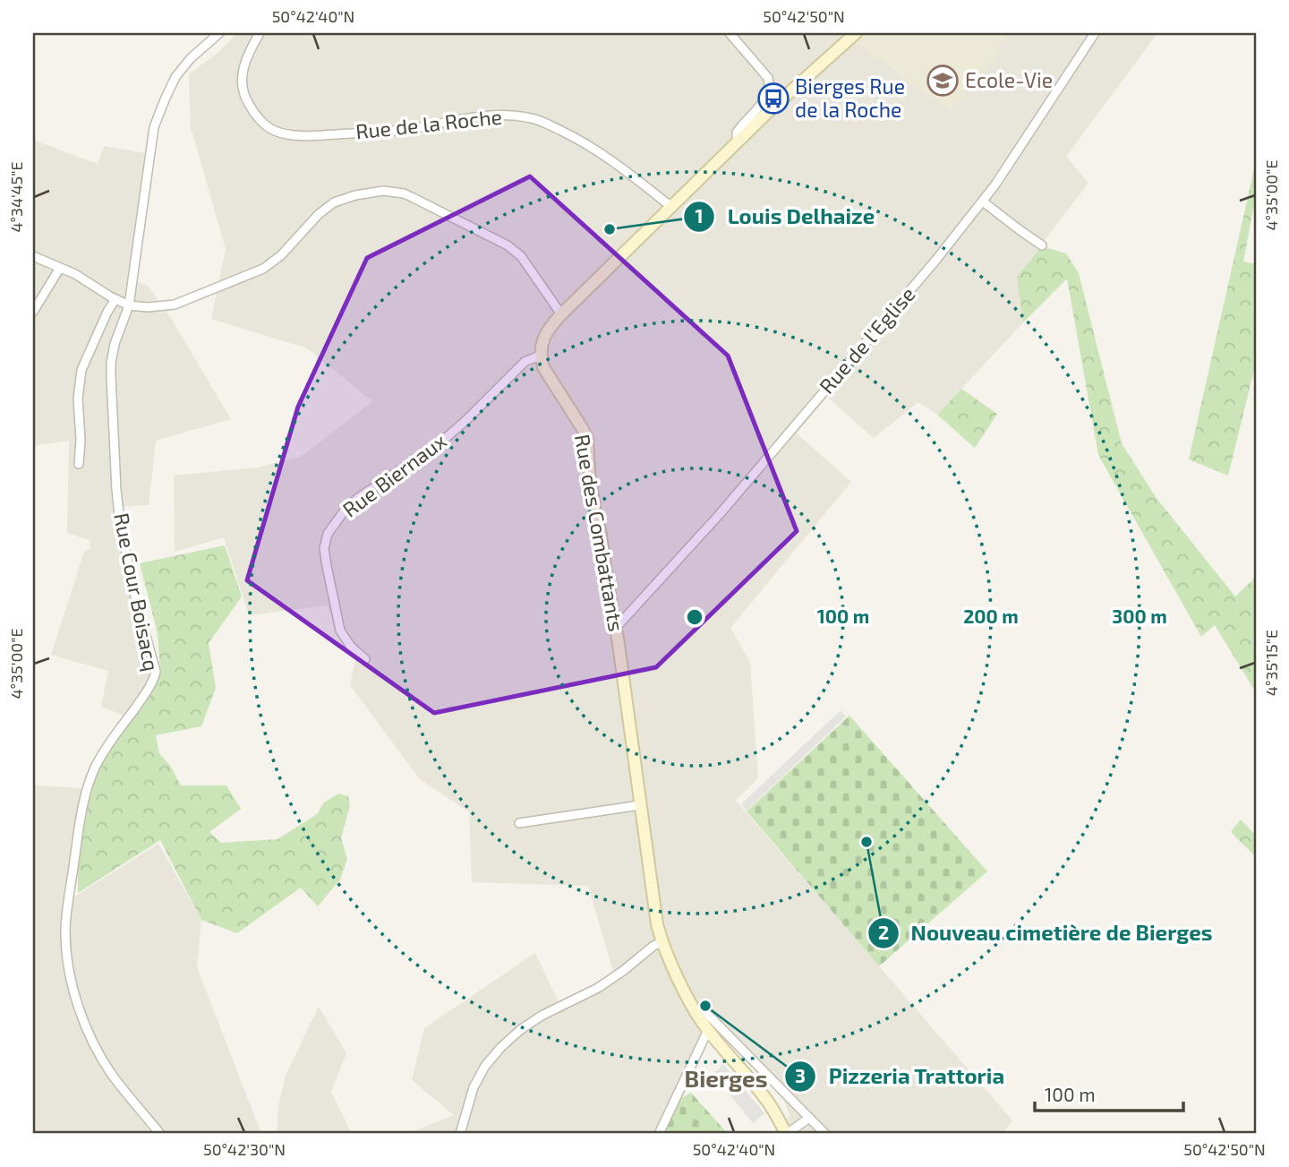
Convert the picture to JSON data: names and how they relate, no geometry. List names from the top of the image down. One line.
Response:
{"streets":{"street":["Rue de la Roche","Rue de l'Eglise","Rue Biernaux","Rue des Combattants","Rue Cour Boisacq"]},"crossings":[["Rue de l'Eglise","Rue des Combattants"],["Rue Biernaux","Rue des Combattants"]],"districts":["Bierges"],"places":{"school or university":["Ecole-Vie"],"bus stop":["Bierges Rue de la Roche"],"other":["Louis Delhaize","Nouveau cimetière de Bierges","Pizzeria Trattoria"]},"scale_bar":"100 m","coordinates":["50°42'40\"N","50°42'50\"N","4°35'00\"E","4°34'45\"E","4°35'15\"E","50°42'30\"N"],"rings":["100 m","200 m","300 m"]}
